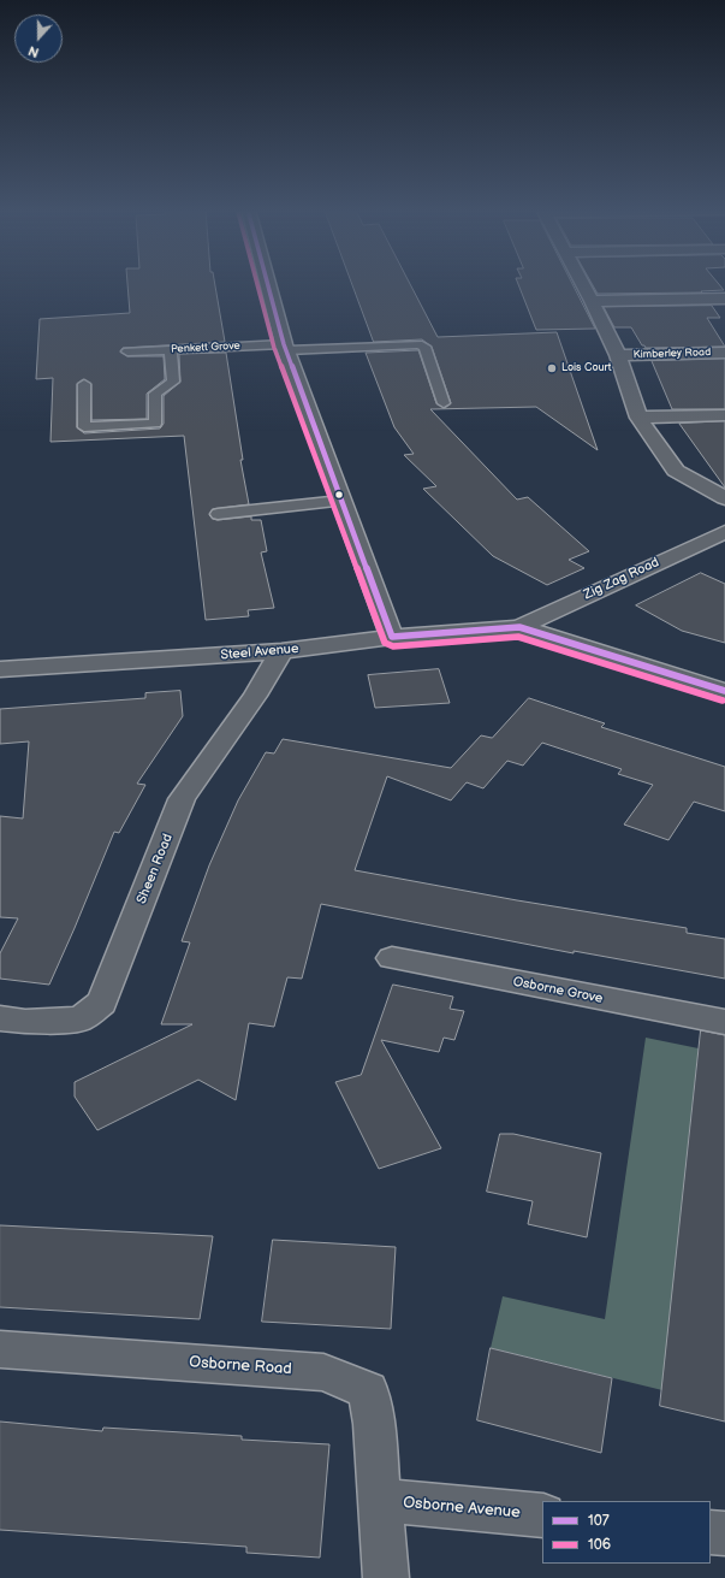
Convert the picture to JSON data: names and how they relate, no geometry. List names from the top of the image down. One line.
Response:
{"streets":{"street":["Kimberley Road","Zig Zag Road","Steel Avenue","Sheen Road","Osborne Grove","Osborne Road","Osborne Avenue"],"lane":["Penkett Grove"]},"crossings":[["Zig Zag Road","Steel Avenue"],["Steel Avenue","Sheen Road"],["Osborne Road","Osborne Avenue"]],"places":["Lois Court"],"lines":["transit line 107","transit line 106"],"legend":["107","106"],"north":"bottom"}
